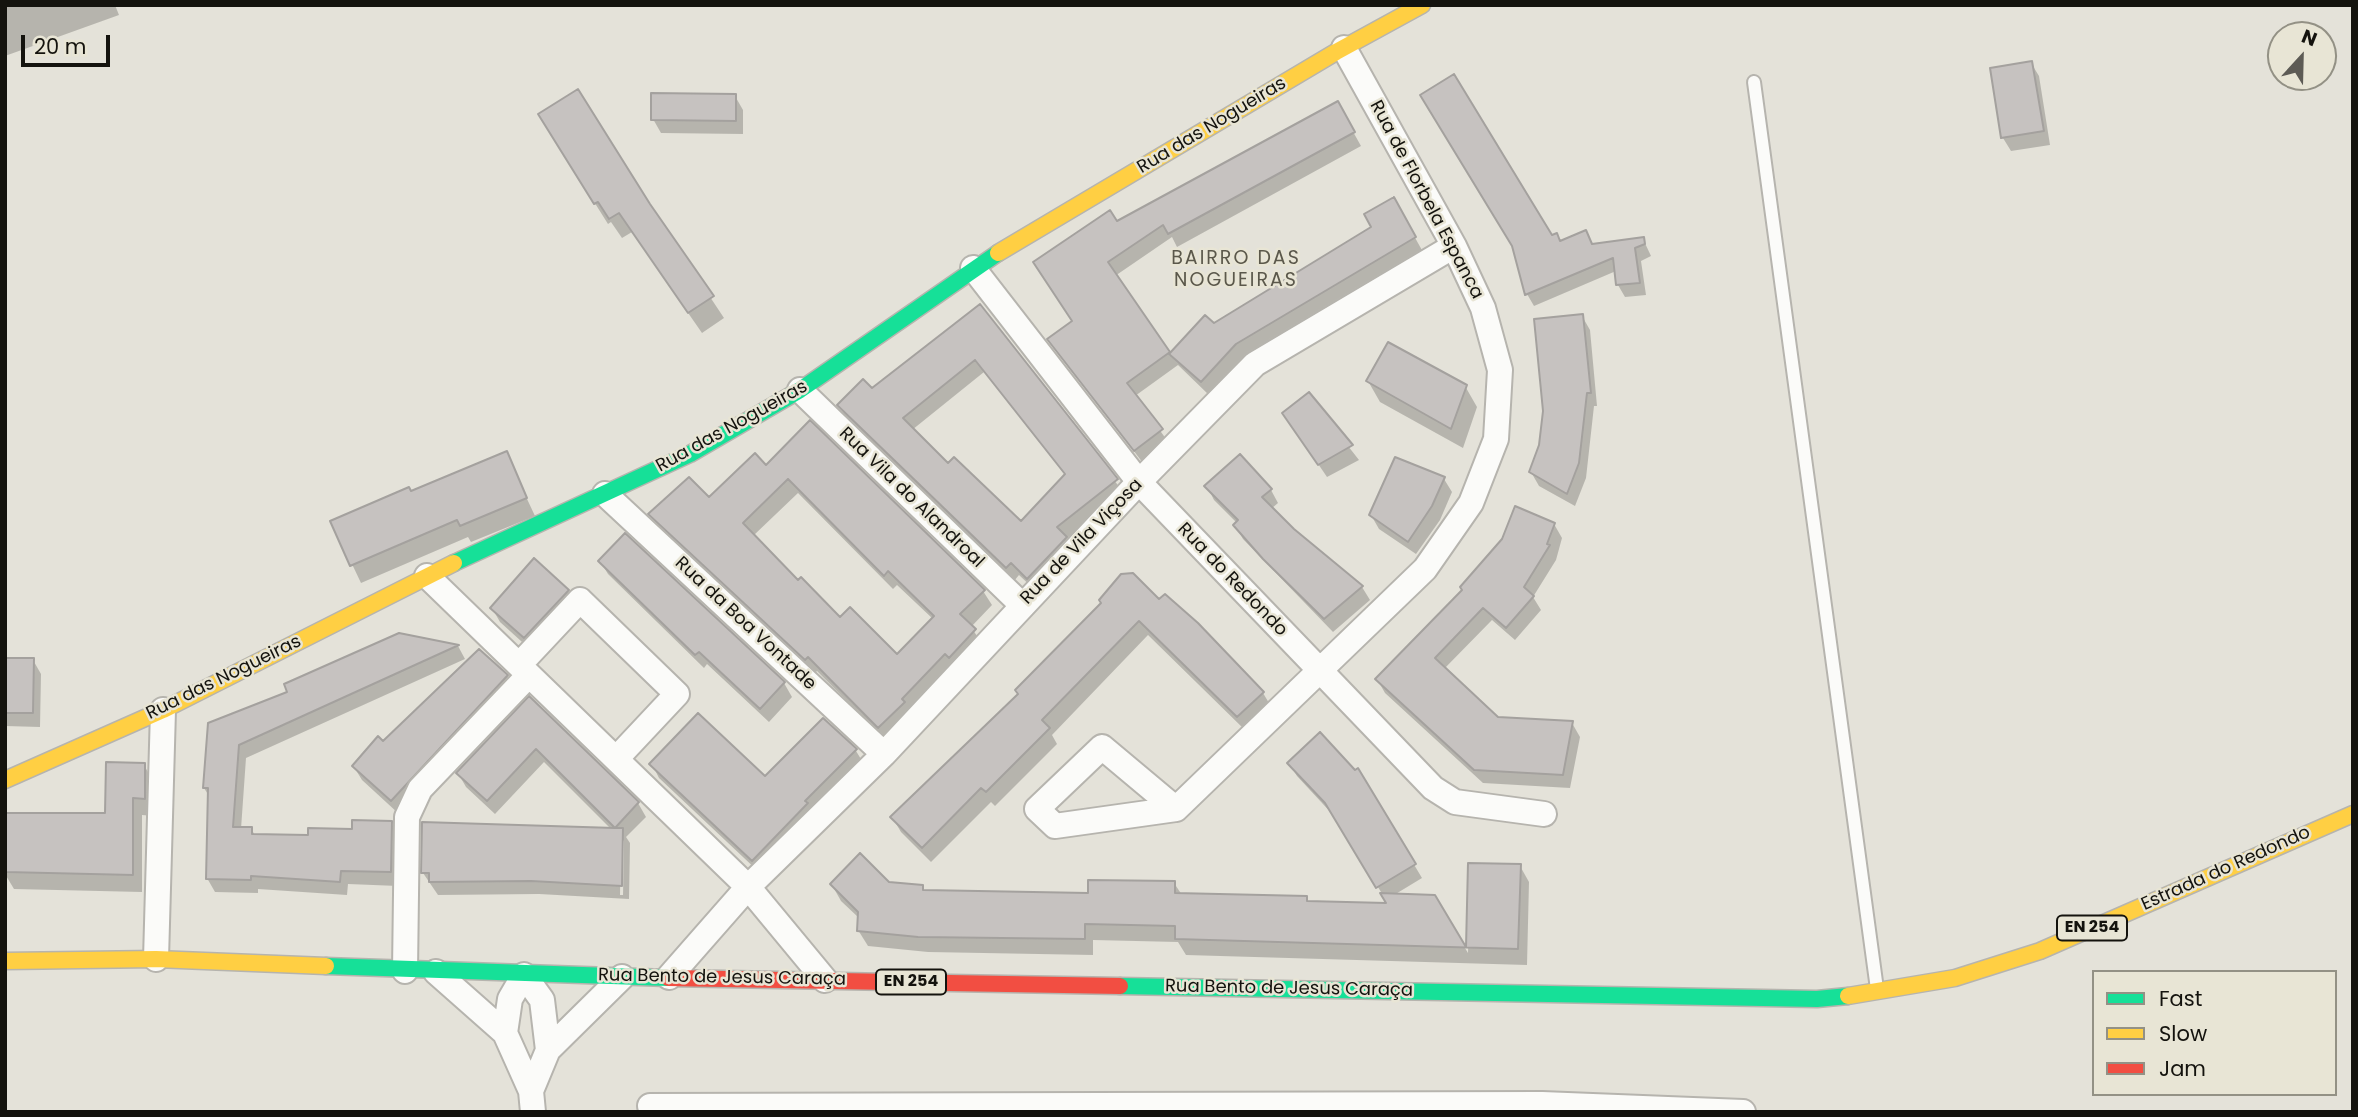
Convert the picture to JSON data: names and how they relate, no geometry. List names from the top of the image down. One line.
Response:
{"streets":{"main road":["Rua das Nogueiras","Estrada do Redondo","EN 254","Rua Bento de Jesus Caraça"],"street":["Rua de Florbela Espanca","Rua Vila do Alandroal","Rua de Vila Viçosa","Rua do Redondo","Rua da Boa Vontade"]},"crossings":[["Rua das Nogueiras","Rua de Florbela Espanca"],["Rua das Nogueiras","Rua Vila do Alandroal"],["Rua das Nogueiras","Rua do Redondo"],["Rua das Nogueiras","Rua da Boa Vontade"],["Rua de Florbela Espanca","Rua de Vila Viçosa"],["Rua de Florbela Espanca","Rua do Redondo"],["Rua Vila do Alandroal","Rua de Vila Viçosa"],["Rua de Vila Viçosa","Rua do Redondo"],["Rua de Vila Viçosa","Rua da Boa Vontade"],["Rua de Vila Viçosa","Rua Bento de Jesus Caraça"],["Estrada do Redondo","Rua Bento de Jesus Caraça"]],"districts":["BAIRRO DAS NOGUEIRAS"],"legend":["Fast","Slow","Jam"],"scale_bar":"20 m","north":"top"}
